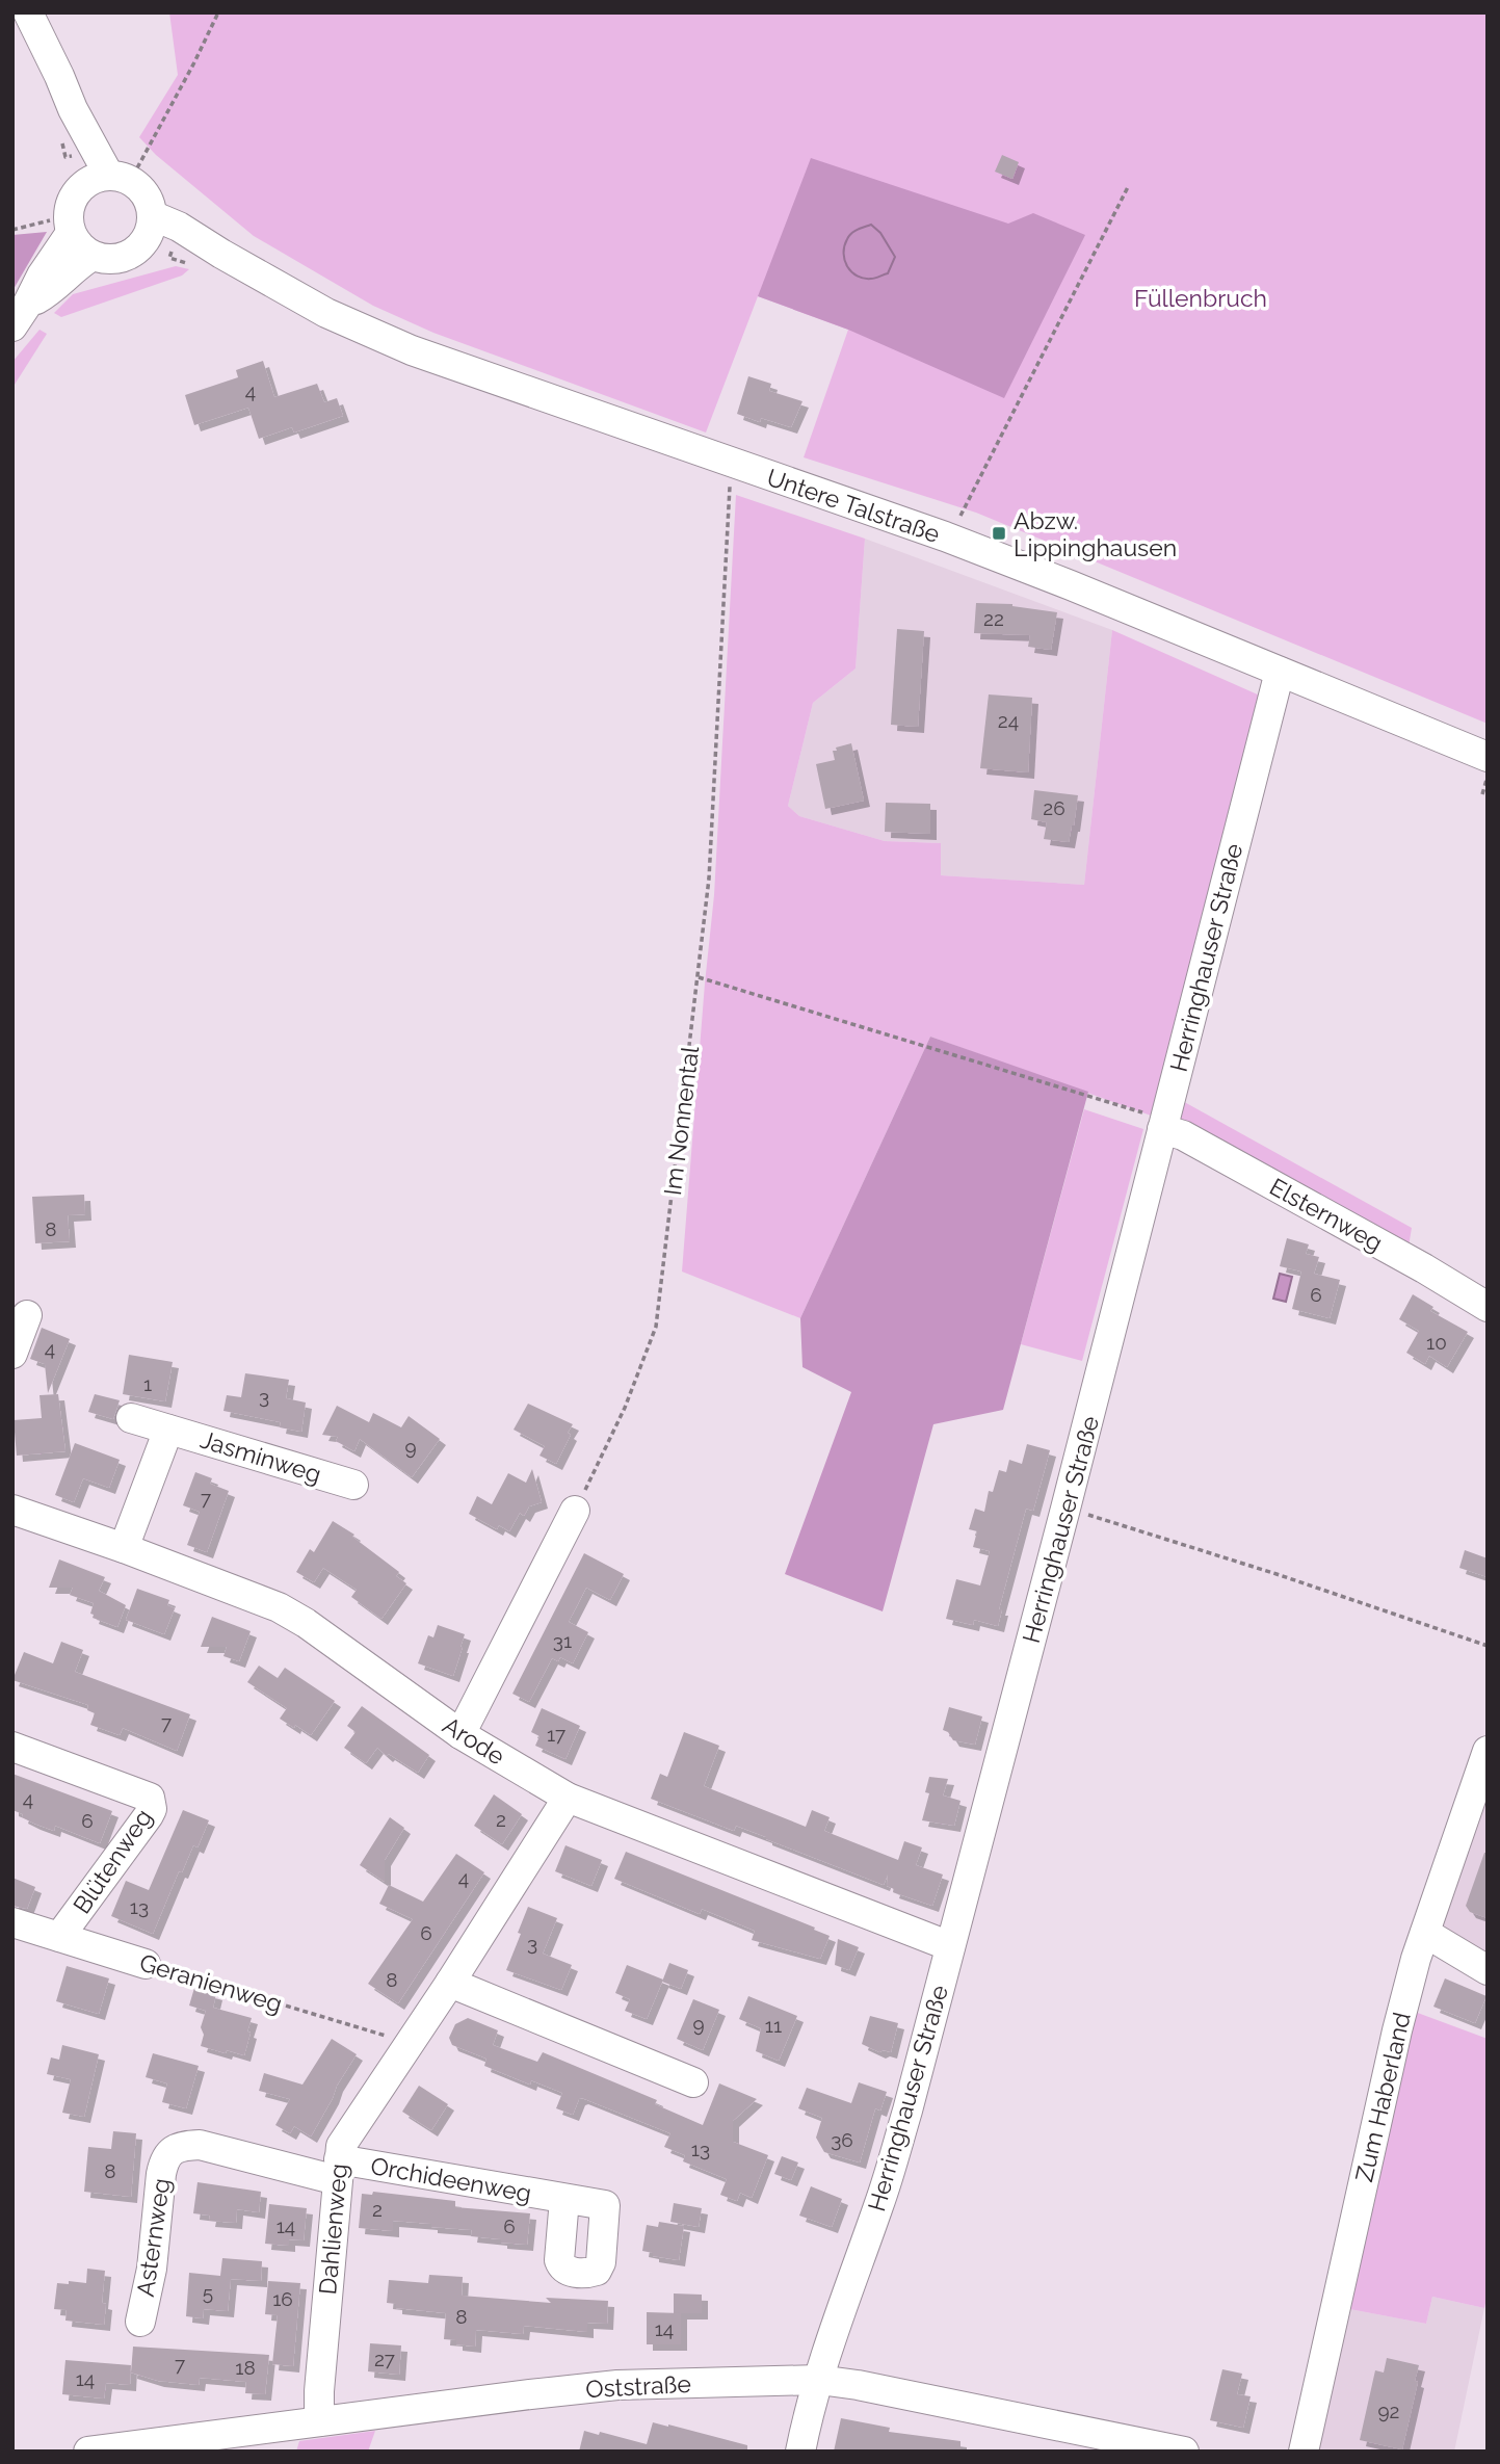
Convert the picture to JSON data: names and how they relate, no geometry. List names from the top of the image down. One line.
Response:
{"streets":{"street":["Untere Talstraße","Herringhauser Straße","Elsternweg","Jasminweg","Arode","Blütenweg","Geranienweg","Zum Haberland","Orchideenweg","Dahlienweg","Asternweg","Oststraße"],"path":["Im Nonnental"]},"crossings":[["Untere Talstraße","Herringhauser Straße"],["Untere Talstraße","Im Nonnental"],["Herringhauser Straße","Elsternweg"],["Herringhauser Straße","Arode"],["Herringhauser Straße","Oststraße"],["Jasminweg","Arode"],["Arode","Dahlienweg"],["Blütenweg","Geranienweg"],["Geranienweg","Dahlienweg"],["Orchideenweg","Dahlienweg"],["Orchideenweg","Asternweg"],["Dahlienweg","Asternweg"],["Dahlienweg","Oststraße"]],"parks":["Füllenbruch"],"places":{"transit":["Abzw. Lippinghausen"]},"house_numbers":["4","22","24","26","8","6","10","4","1","3","9","7","31","7","17","4","2","6","4","13","6","3","8","9","11","36","13","8","2","14","6","5","16","8","14","27","7","18","14","92"]}
